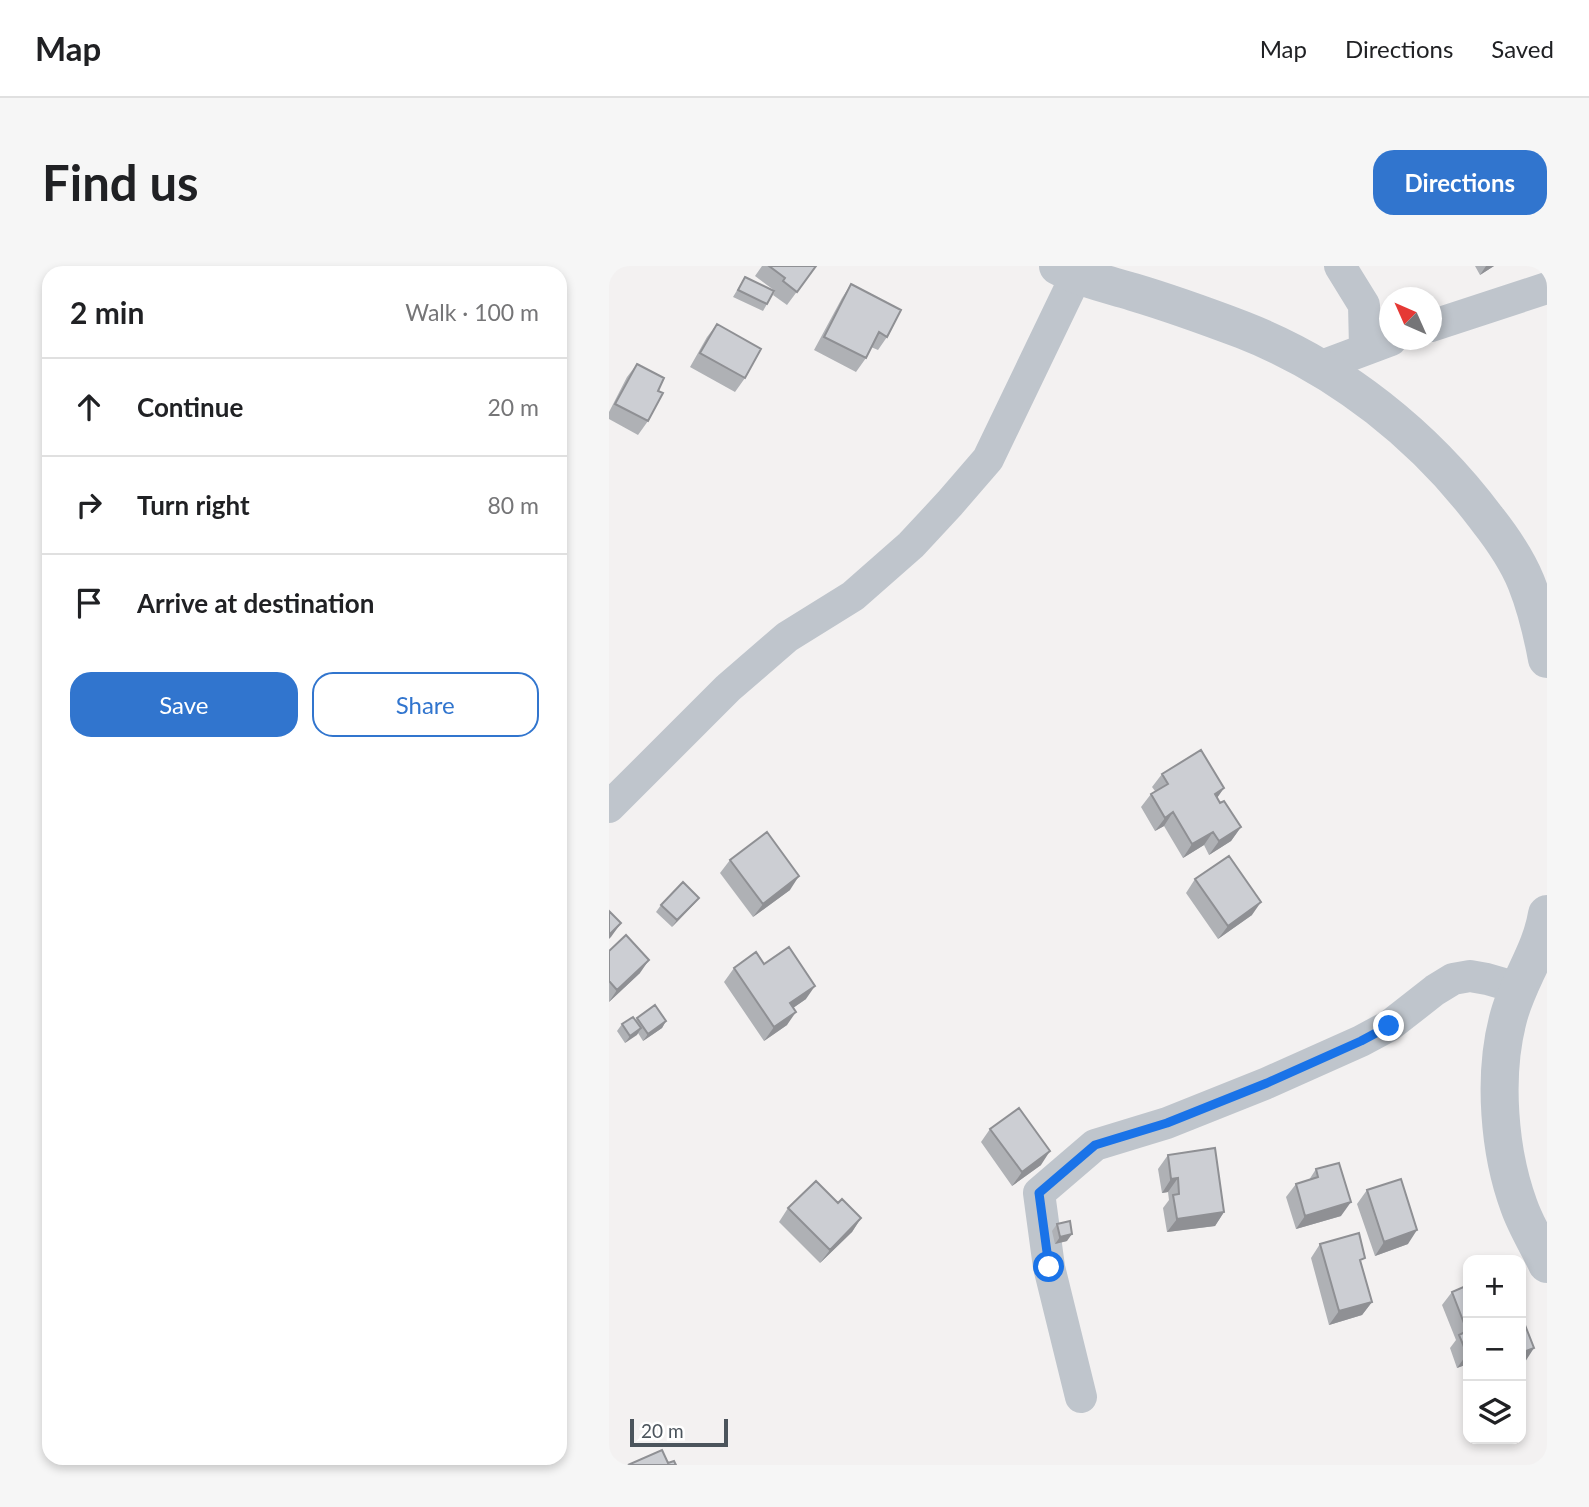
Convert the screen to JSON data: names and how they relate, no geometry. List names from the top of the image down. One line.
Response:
{"scale_bar":"20 m","north":"top left","page":{"header":"Map","nav":["Map","Directions","Saved"],"buttons":["Directions",["Save","Share"]],"title":"Find us","heading":["2 min","Walk · 100 m"],"list":[["Continue","20 m"],["Turn right","80 m"],"Arrive at destination"],"map_buttons":["+","−"],"scale":"20 m"}}
